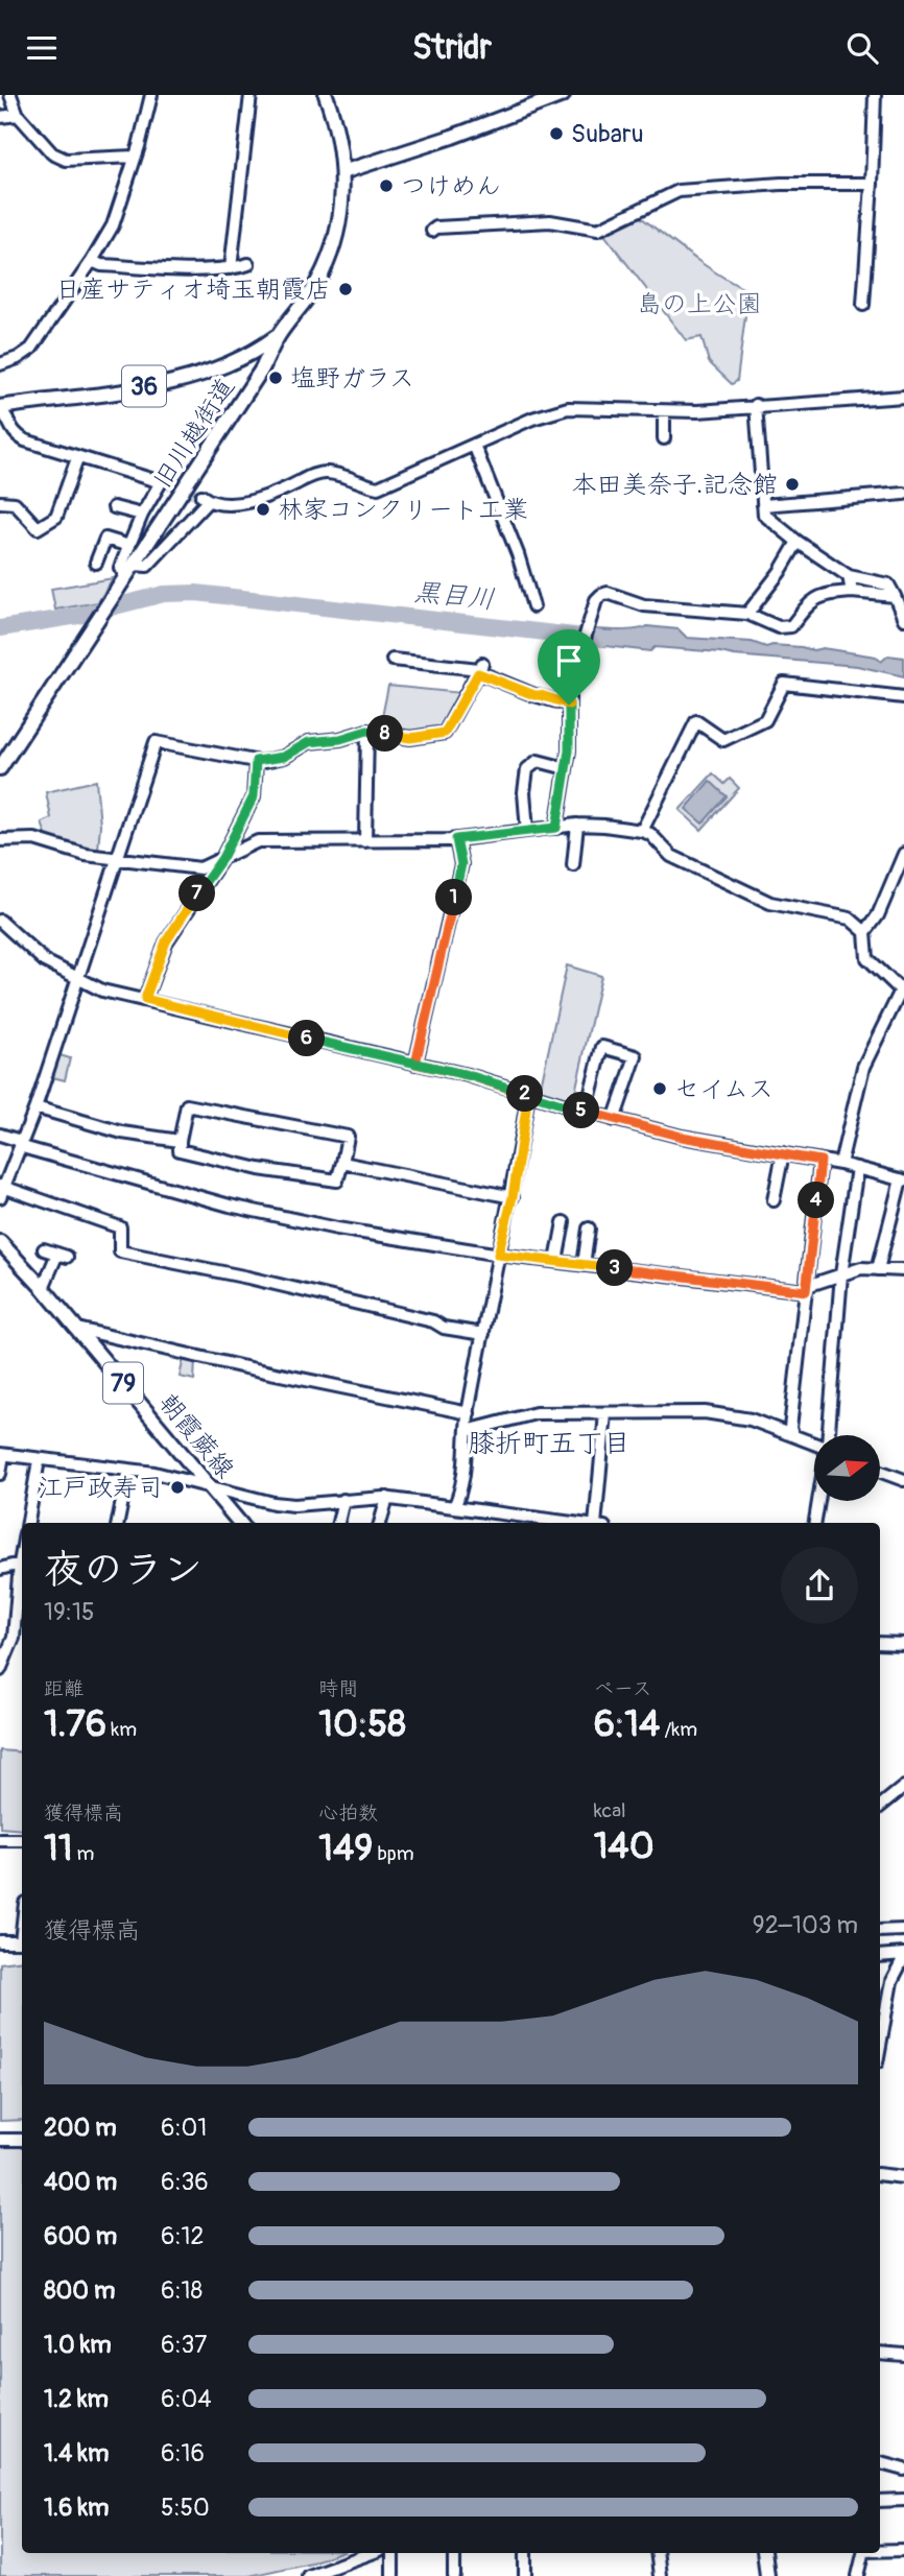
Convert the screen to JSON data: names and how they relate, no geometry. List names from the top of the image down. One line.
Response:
{"streets":{"main road":["36","旧川越街道","79","朝霞蕨線"]},"crossings":[["36","旧川越街道"]],"districts":["膝折町五丁目"],"water":["黒目川"],"parks":["島の上公園"],"places":["Subaru","つけめん","日産サティオ埼玉朝霞店","塩野ガラス","本田美奈子.記念館","林家コンクリート工業","セイムス","江戸政寿司"],"north":"right","page":{"header":"Stridr","pins":["8","7","1","6","2","5","4","3"],"heading":["夜のラン","19:15"],"stats":[["距離","1.76 km"],["時間","10:58"],["ペース","6:14 /km"],["獲得標高","11 m"],["心拍数","149 bpm"],["kcal","140"]],"chart":["獲得標高","92–103 m"],"list":[{"name":"200 m","note":"6:01"},{"name":"400 m","note":"6:36"},{"name":"600 m","note":"6:12"},{"name":"800 m","note":"6:18"},{"name":"1.0 km","note":"6:37"},{"name":"1.2 km","note":"6:04"},{"name":"1.4 km","note":"6:16"},{"name":"1.6 km","note":"5:50"}]}}
